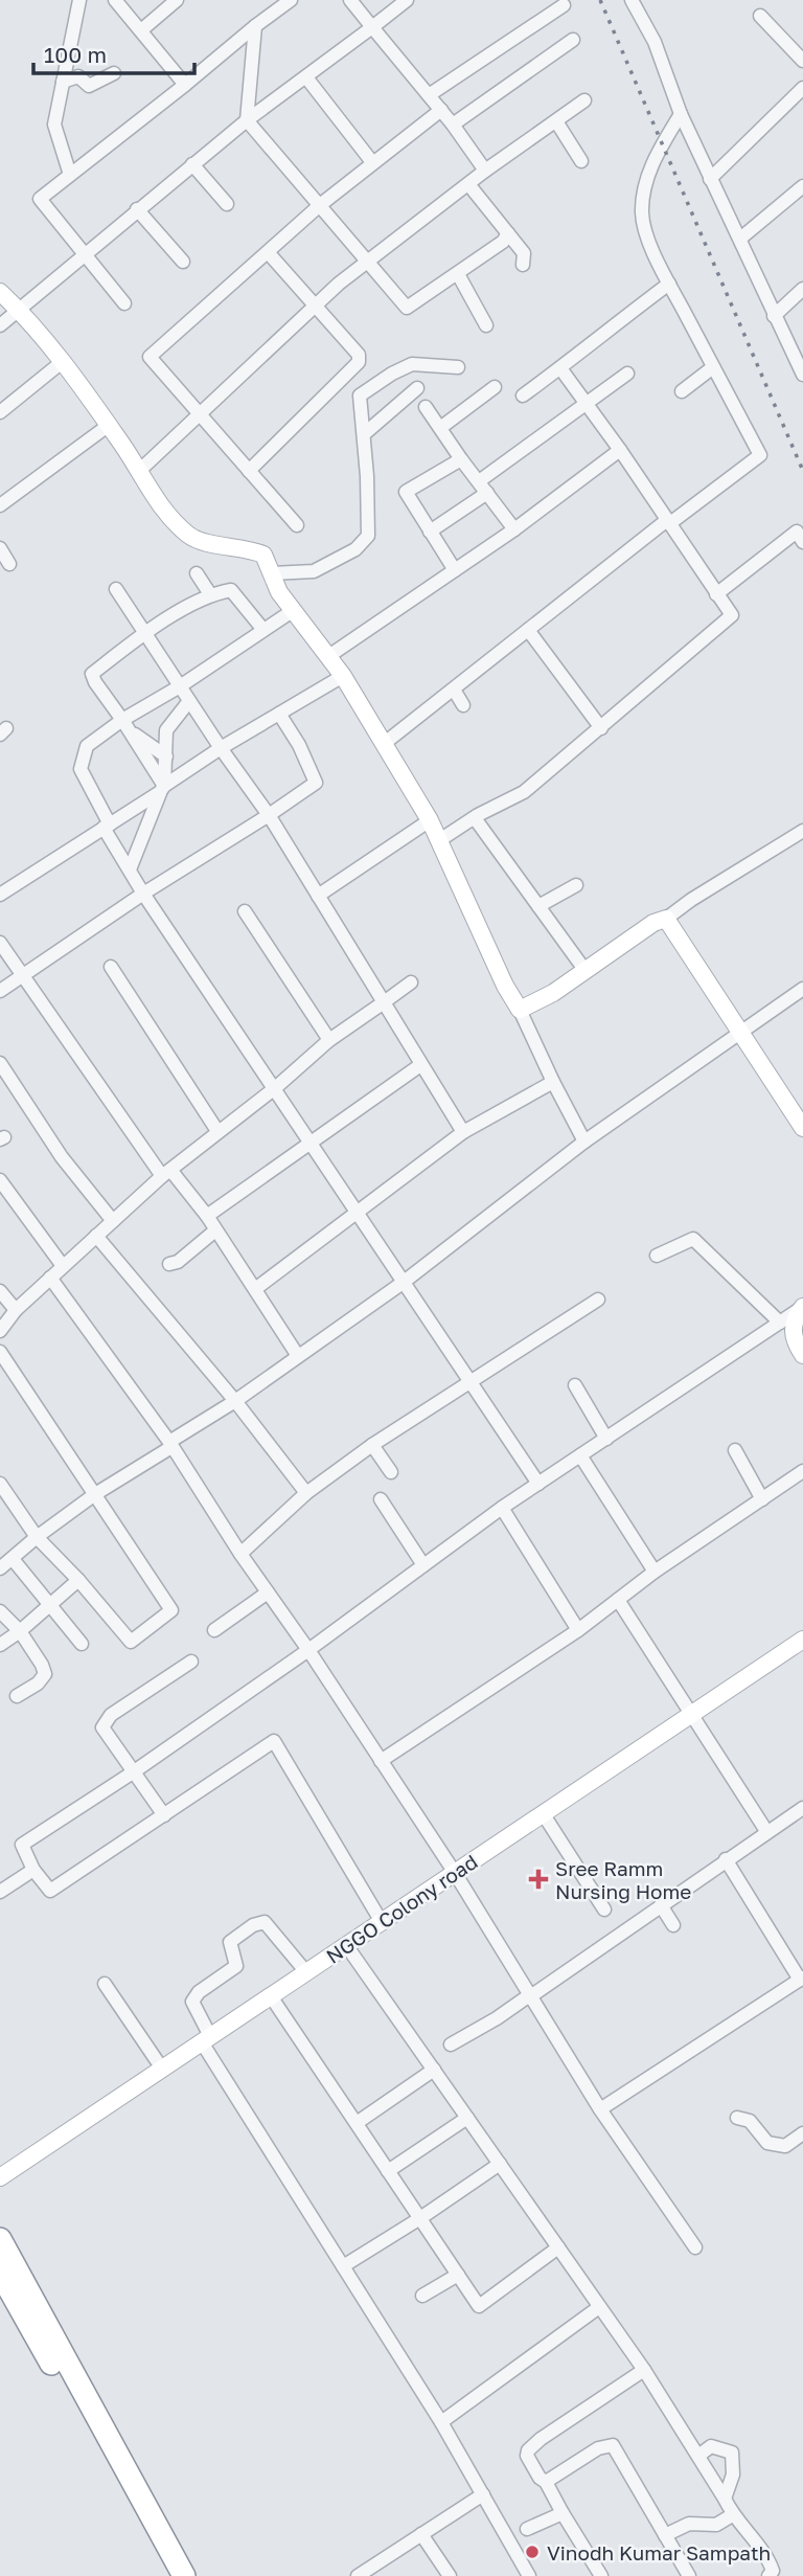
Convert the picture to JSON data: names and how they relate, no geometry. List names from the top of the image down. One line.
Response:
{"streets":{"street":["NGGO Colony road"]},"places":{"health":["Sree Ramm Nursing Home"],"other":["Vinodh Kumar Sampath"]},"scale_bar":"100 m"}
